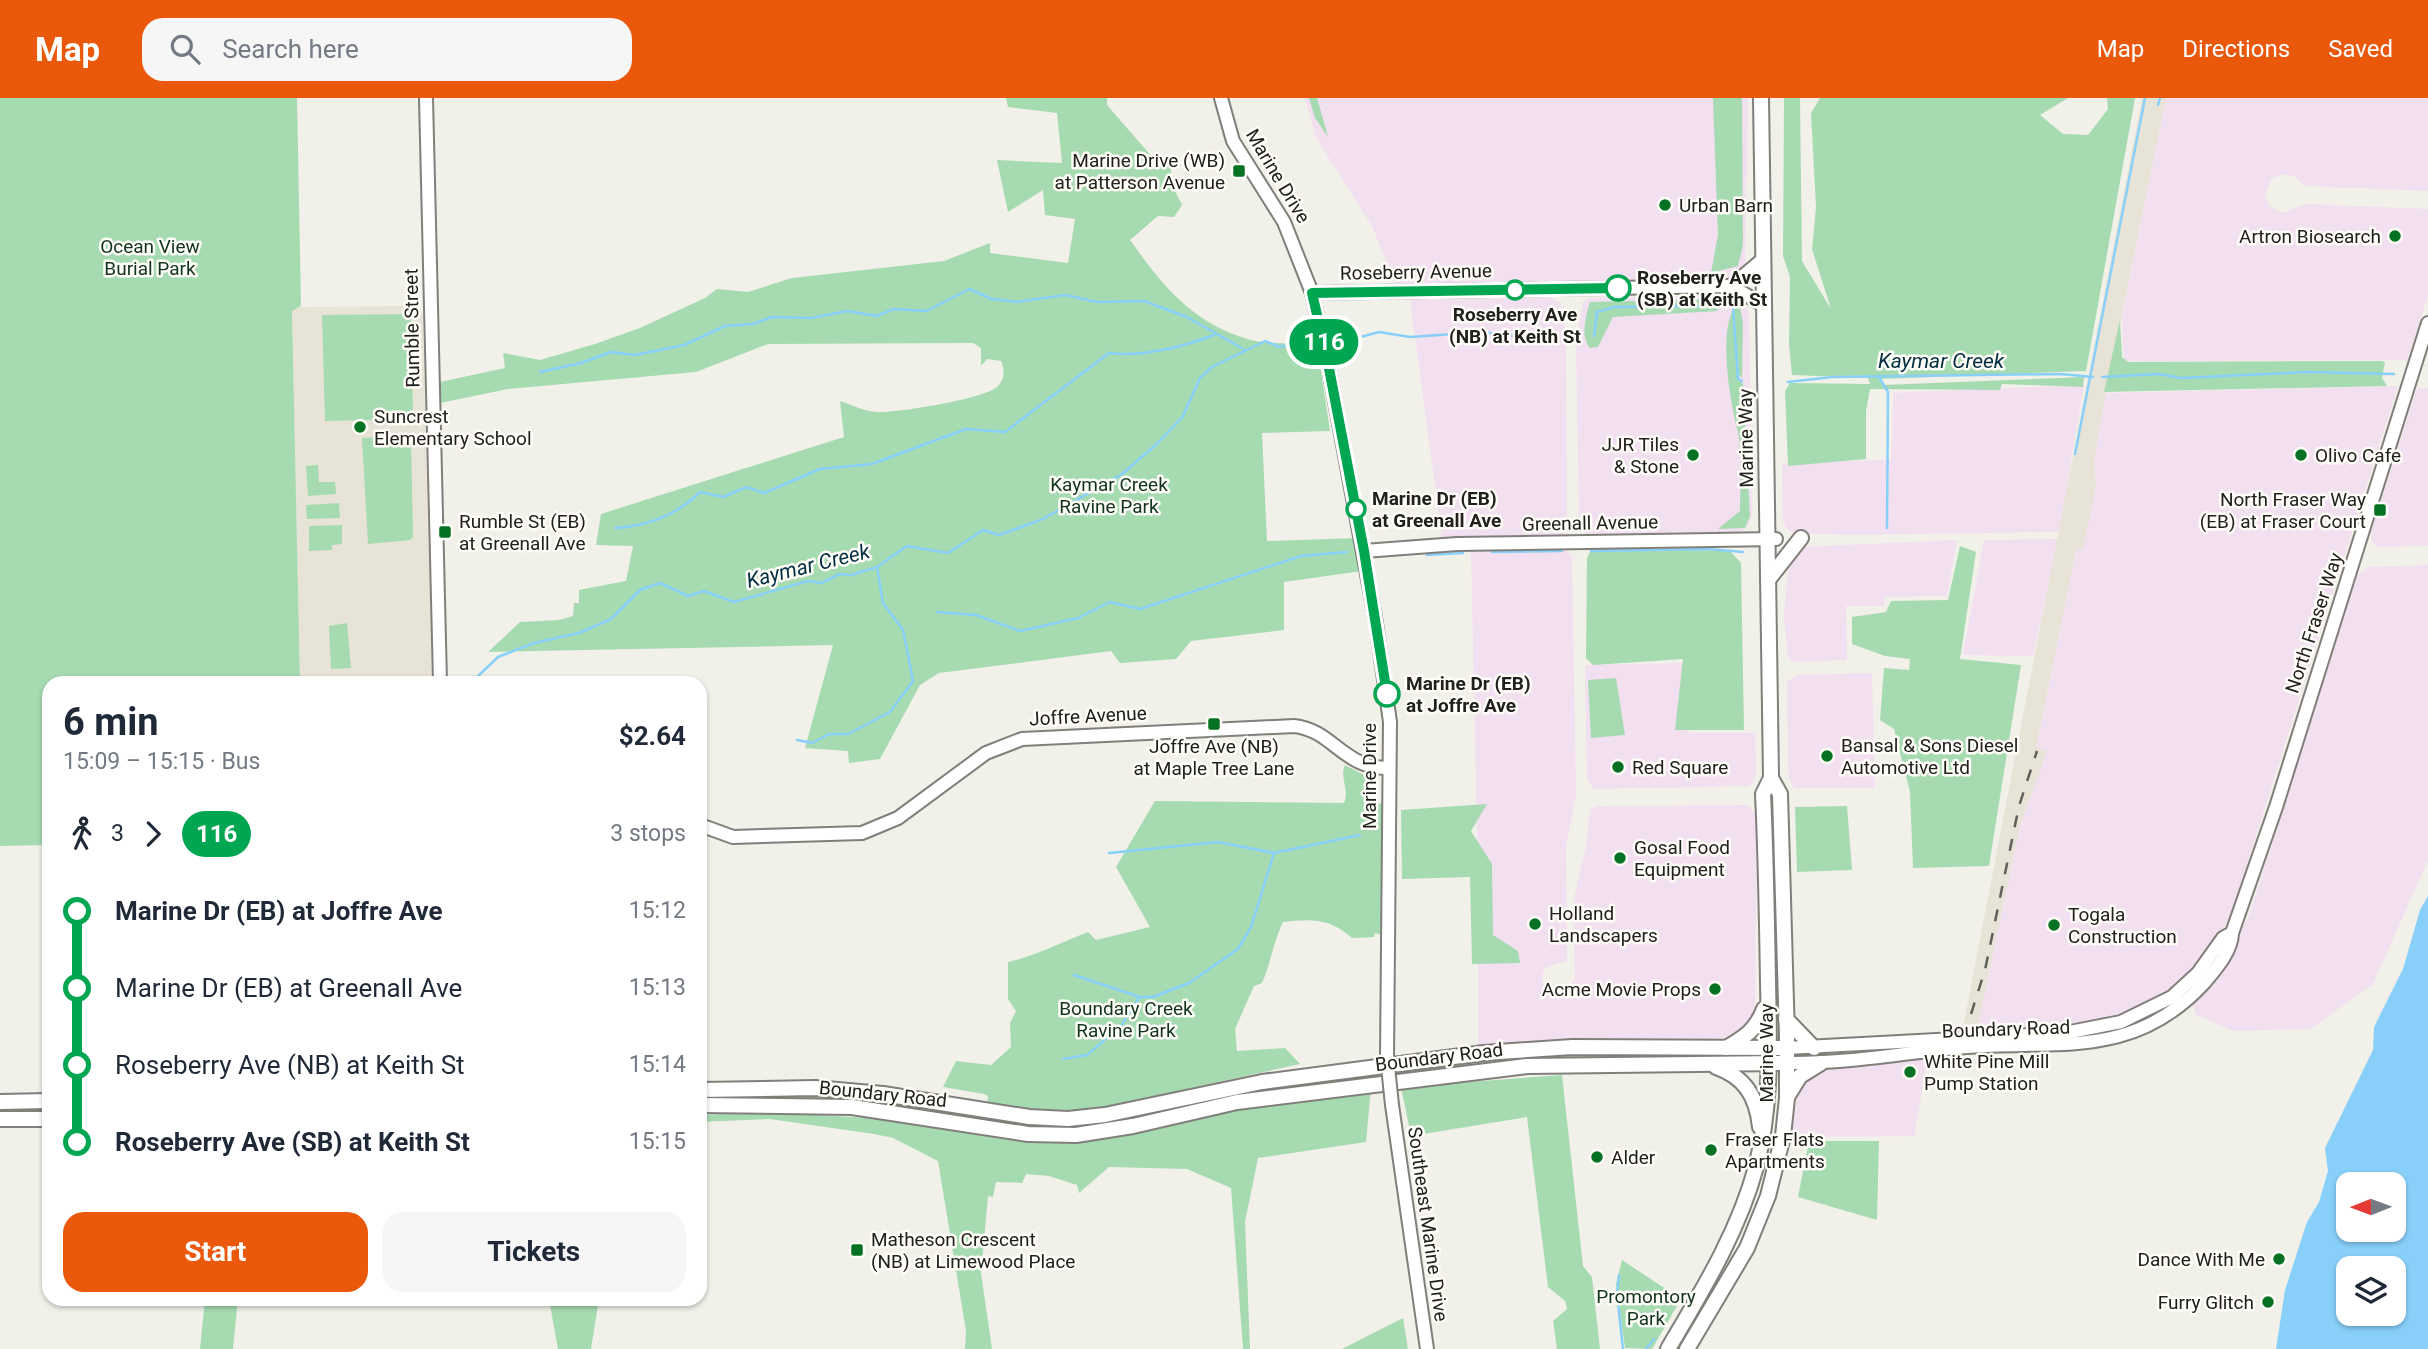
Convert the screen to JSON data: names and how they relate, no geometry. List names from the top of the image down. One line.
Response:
{"streets":{"main road":["Marine Way","Boundary Road"],"street":["Marine Drive","Roseberry Avenue","Rumble Street","Greenall Avenue","North Fraser Way","Joffre Avenue","Southeast Marine Drive"]},"crossings":[["Marine Drive","Roseberry Avenue"],["Marine Drive","Greenall Avenue"],["Marine Drive","Joffre Avenue"],["Marine Drive","Southeast Marine Drive"],["Marine Way","Greenall Avenue"],["Marine Way","Boundary Road"],["North Fraser Way","Boundary Road"]],"water":["Kaymar Creek"],"parks":["Ocean View Burial Park","Kaymar Creek Ravine Park","Boundary Creek Ravine Park","Promontory Park"],"places":{"transit":["Marine Drive (WB) at Patterson Avenue","North Fraser Way (EB) at Fraser Court","Rumble St (EB) at Greenall Ave","Joffre Ave (NB) at Maple Tree Lane","Matheson Crescent (NB) at Limewood Place"],"other":["Urban Barn","Artron Biosearch","Roseberry Ave (SB) at Keith St","Roseberry Ave (NB) at Keith St","Suncrest Elementary School","JJR Tiles & Stone","Olivo Cafe","Marine Dr (EB) at Greenall Ave","Marine Dr (EB) at Joffre Ave","Bansal & Sons Diesel Automotive Ltd","Red Square","Gosal Food Equipment","Holland Landscapers","Togala Construction","Acme Movie Props","White Pine Mill Pump Station","Fraser Flats Apartments","Alder","Dance With Me","Furry Glitch"]},"lines":["bus line 116"],"north":"left","page":{"header":"Map","search":"Search here","nav":["Map","Directions","Saved"],"on_map":"116","heading":["6 min","15:09 – 15:15 · Bus","$2.64"],"legs":["3","116","3 stops"],"list":[{"name":"Marine Dr (EB) at Joffre Ave","value":"15:12"},{"name":"Marine Dr (EB) at Greenall Ave","value":"15:13"},{"name":"Roseberry Ave (NB) at Keith St","value":"15:14"},{"name":"Roseberry Ave (SB) at Keith St","value":"15:15"}],"buttons":["Start","Tickets"]}}
